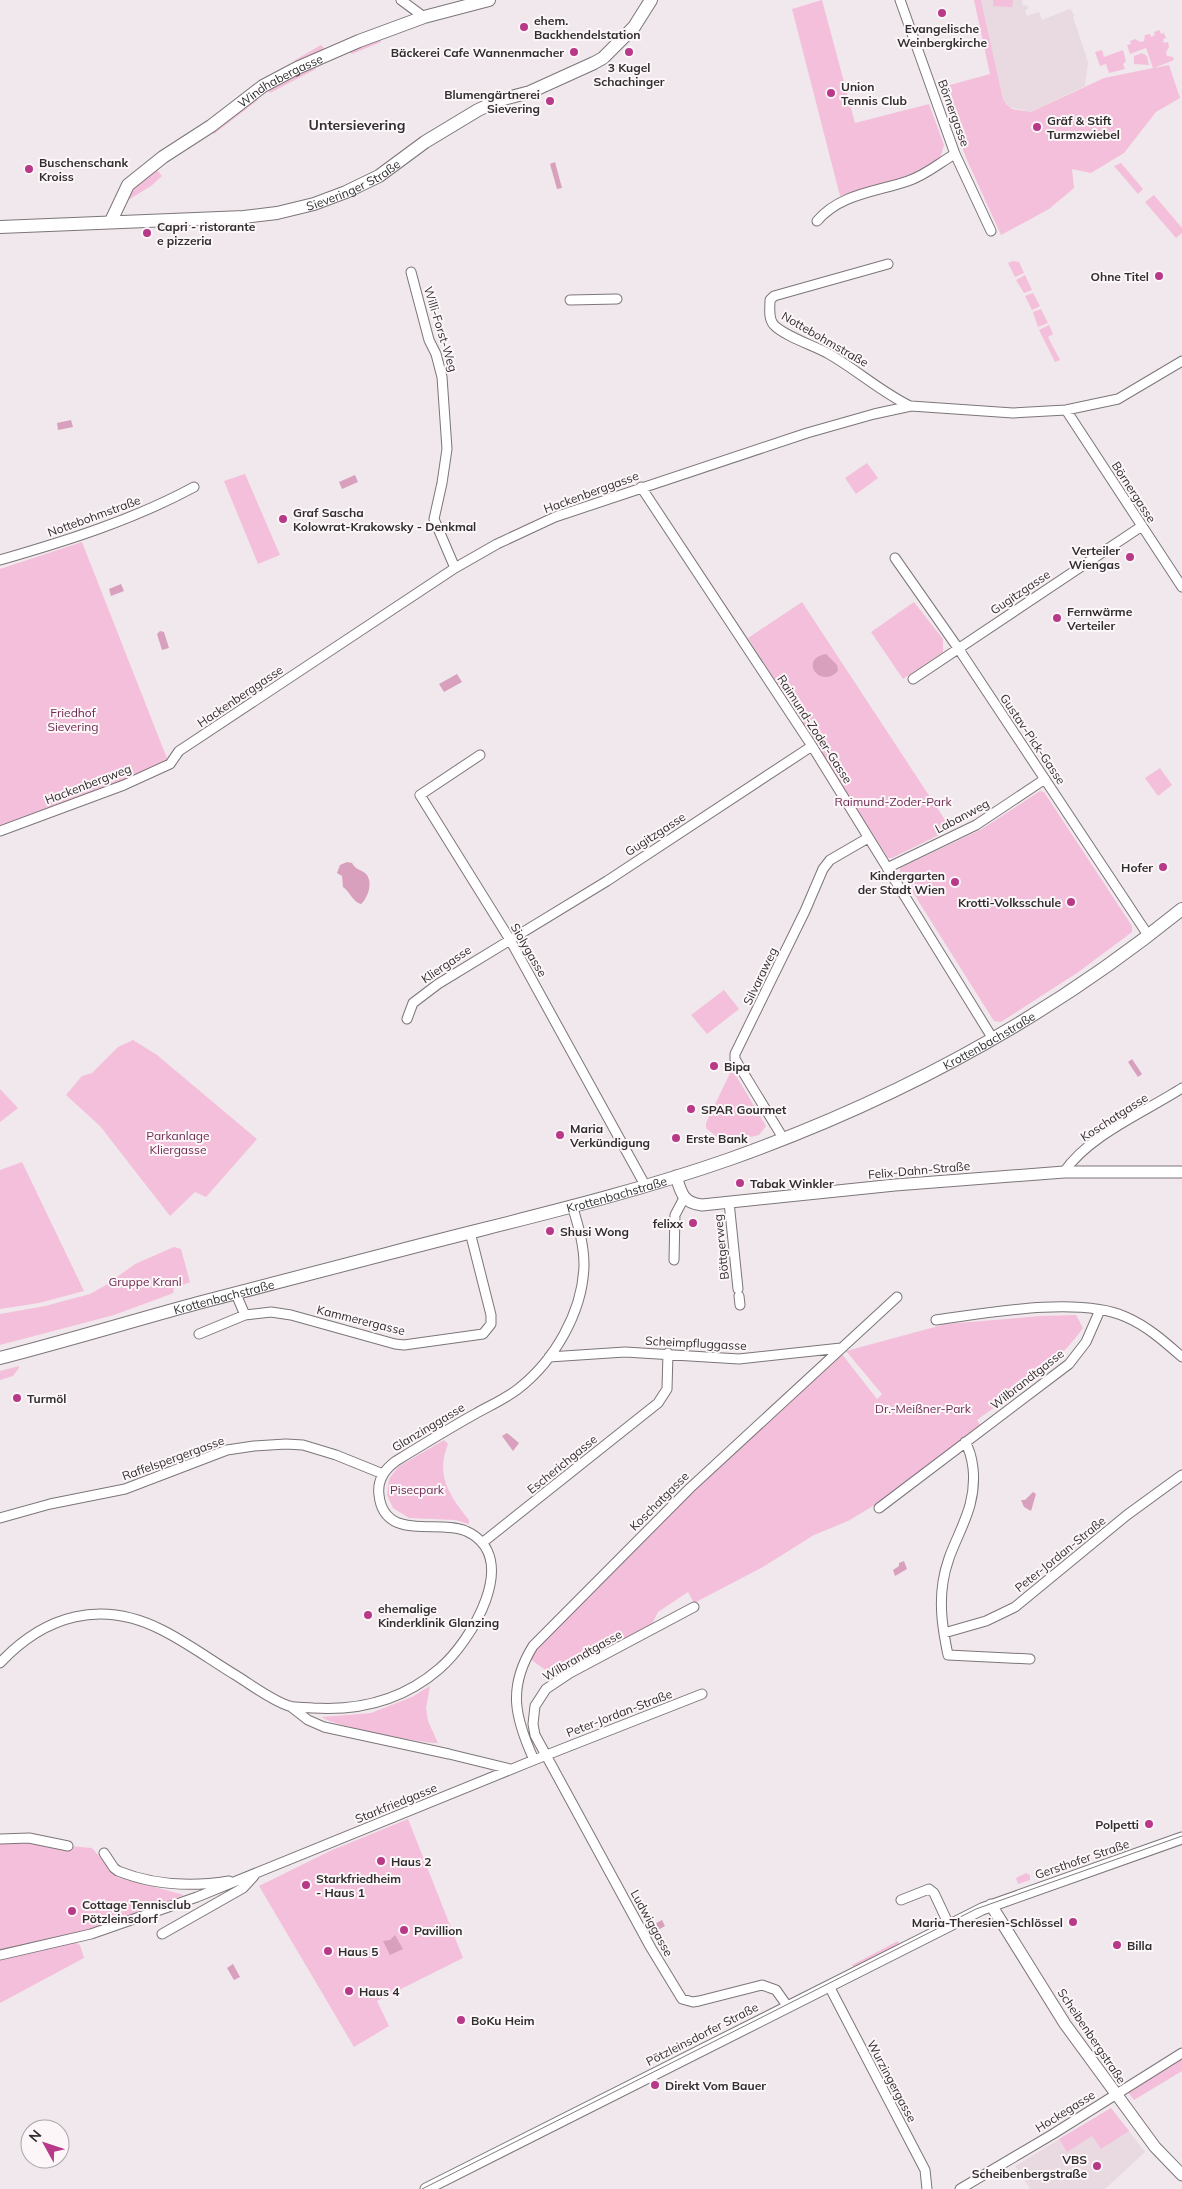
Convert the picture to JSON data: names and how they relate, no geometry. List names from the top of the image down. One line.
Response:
{"streets":{"main road":["Windhabergasse","Sieveringer Straße","Krottenbachstraße"],"street":["Börnergasse","Willi-Forst-Weg","Nottebohmstraße","Hackenberggasse","Gugitzgasse","Raimund-Zoder-Gasse","Gustav-Pick-Gasse","Hackenbergweg","Labanweg","Siolygasse","Kliergasse","Silvaraweg","Koschatgasse","Felix-Dahn-Straße","Böttgerweg","Kammerergasse","Scheimpfluggasse","Wilbrandtgasse","Glanzinggasse","Raffelspergergasse","Escherichgasse","Peter-Jordan-Straße","Starkfriedgasse","Gersthofer Straße","Ludwiggasse","Pötzleinsdorfer Straße","Scheibenbergstraße","Wurzingergasse","Hockegasse"]},"crossings":[["Windhabergasse","Sieveringer Straße"],["Börnergasse","Hackenberggasse"],["Börnergasse","Gugitzgasse"],["Willi-Forst-Weg","Hackenberggasse"],["Nottebohmstraße","Hackenberggasse"],["Hackenberggasse","Raimund-Zoder-Gasse"],["Hackenberggasse","Hackenbergweg"],["Gugitzgasse","Raimund-Zoder-Gasse"],["Gugitzgasse","Gustav-Pick-Gasse"],["Gugitzgasse","Siolygasse"],["Gugitzgasse","Kliergasse"],["Raimund-Zoder-Gasse","Labanweg"],["Raimund-Zoder-Gasse","Silvaraweg"],["Raimund-Zoder-Gasse","Krottenbachstraße"],["Gustav-Pick-Gasse","Labanweg"],["Gustav-Pick-Gasse","Krottenbachstraße"],["Siolygasse","Kliergasse"],["Siolygasse","Krottenbachstraße"],["Silvaraweg","Krottenbachstraße"],["Krottenbachstraße","Kammerergasse"],["Krottenbachstraße","Glanzinggasse"],["Koschatgasse","Felix-Dahn-Straße"],["Koschatgasse","Scheimpfluggasse"],["Koschatgasse","Starkfriedgasse"],["Felix-Dahn-Straße","Böttgerweg"],["Scheimpfluggasse","Glanzinggasse"],["Scheimpfluggasse","Escherichgasse"],["Wilbrandtgasse","Peter-Jordan-Straße"],["Wilbrandtgasse","Starkfriedgasse"],["Wilbrandtgasse","Ludwiggasse"],["Glanzinggasse","Raffelspergergasse"],["Peter-Jordan-Straße","Starkfriedgasse"],["Peter-Jordan-Straße","Ludwiggasse"],["Starkfriedgasse","Ludwiggasse"],["Gersthofer Straße","Pötzleinsdorfer Straße"],["Gersthofer Straße","Scheibenbergstraße"],["Ludwiggasse","Pötzleinsdorfer Straße"],["Pötzleinsdorfer Straße","Scheibenbergstraße"],["Pötzleinsdorfer Straße","Wurzingergasse"],["Scheibenbergstraße","Hockegasse"]],"districts":["Untersievering"],"parks":["Friedhof Sievering","Raimund-Zoder-Park","Parkanlage Kliergasse","Gruppe Kranl","Dr.-Meißner-Park","Pisecpark"],"places":["Evangelische Weinbergkirche","ehem. Backhendelstation","Bäckerei Cafe Wannenmacher","3 Kugel Schachinger","Union Tennis Club","Blumengärtnerei Sievering","Gräf & Stift Turmzwiebel","Buschenschank Kroiss","Capri - ristorante e pizzeria","Ohne Titel","Graf Sascha Kolowrat-Krakowsky - Denkmal","Verteiler Wiengas","Fernwärme Verteiler","Hofer","Kindergarten der Stadt Wien","Krotti-Volksschule","Bipa","SPAR Gourmet","Maria Verkündigung","Erste Bank","Tabak Winkler","felixx","Shusi Wong","Turmöl","ehemalige Kinderklinik Glanzing","Polpetti","Haus 2","Starkfriedheim - Haus 1","Cottage Tennisclub Pötzleinsdorf","Maria-Theresien-Schlössel","Pavillion","Billa","Haus 5","Haus 4","BoKu Heim","Direkt Vom Bauer","VBS Scheibenbergstraße"],"north":"top left"}
